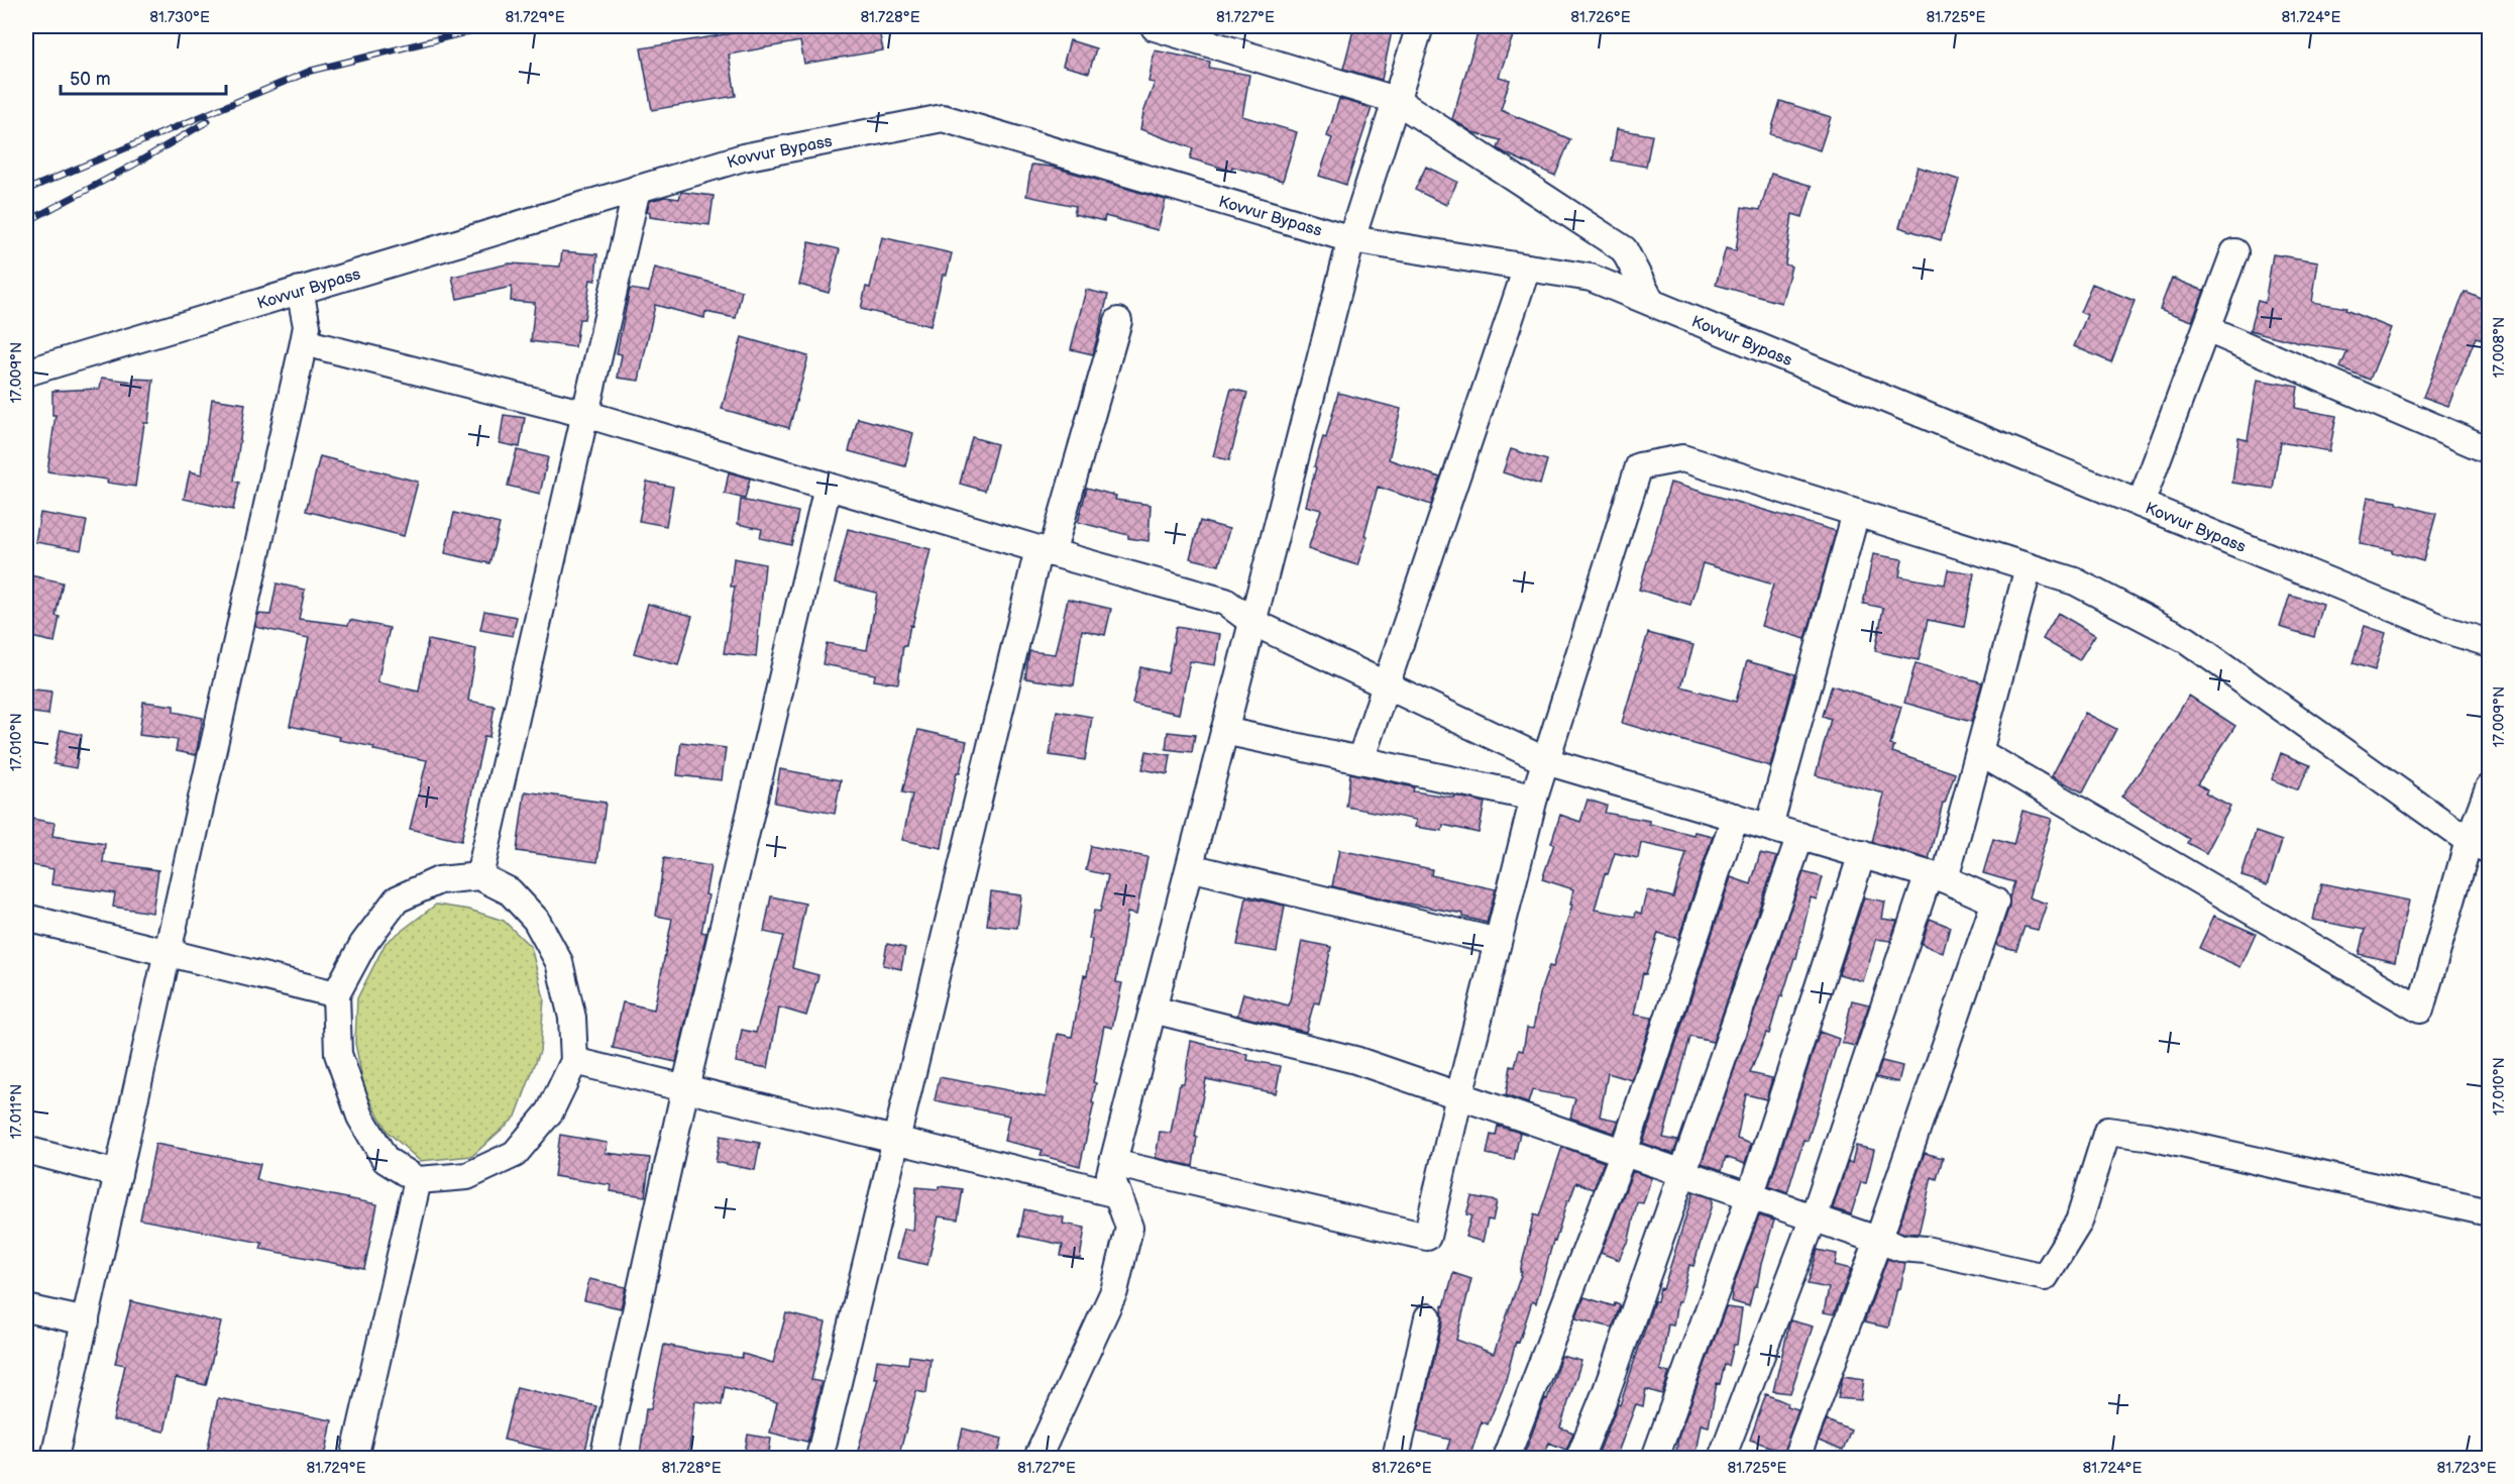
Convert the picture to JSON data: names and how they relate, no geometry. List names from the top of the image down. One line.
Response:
{"streets":{"street":["Kovvur Bypass"]},"scale_bar":"50 m","coordinates":["81.730°E","81.729°E","81.728°E","81.727°E","81.726°E","81.725°E","81.724°E","17.008°N","17.009°N","17.010°N","17.011°N","81.723°E"]}
